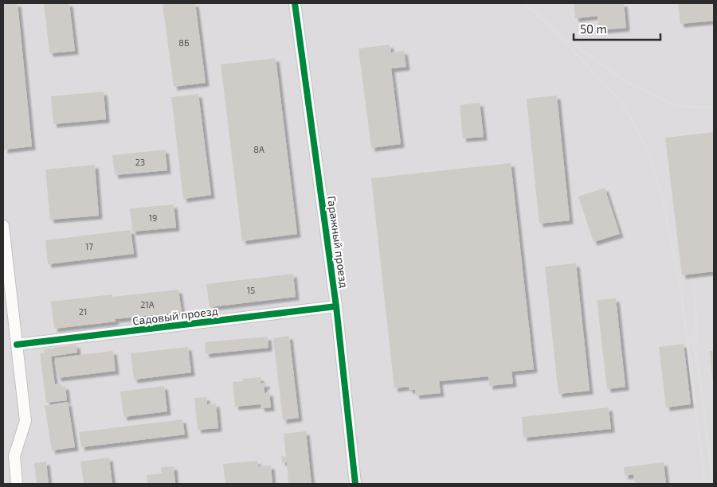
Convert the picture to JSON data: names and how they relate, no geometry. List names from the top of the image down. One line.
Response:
{"streets":{"street":["Гаражный проезд","Садовый проезд"]},"crossings":[["Гаражный проезд","Садовый проезд"]],"house_numbers":["8Б","8А","23","19","17","15","21А","21"],"scale_bar":"50 m"}
